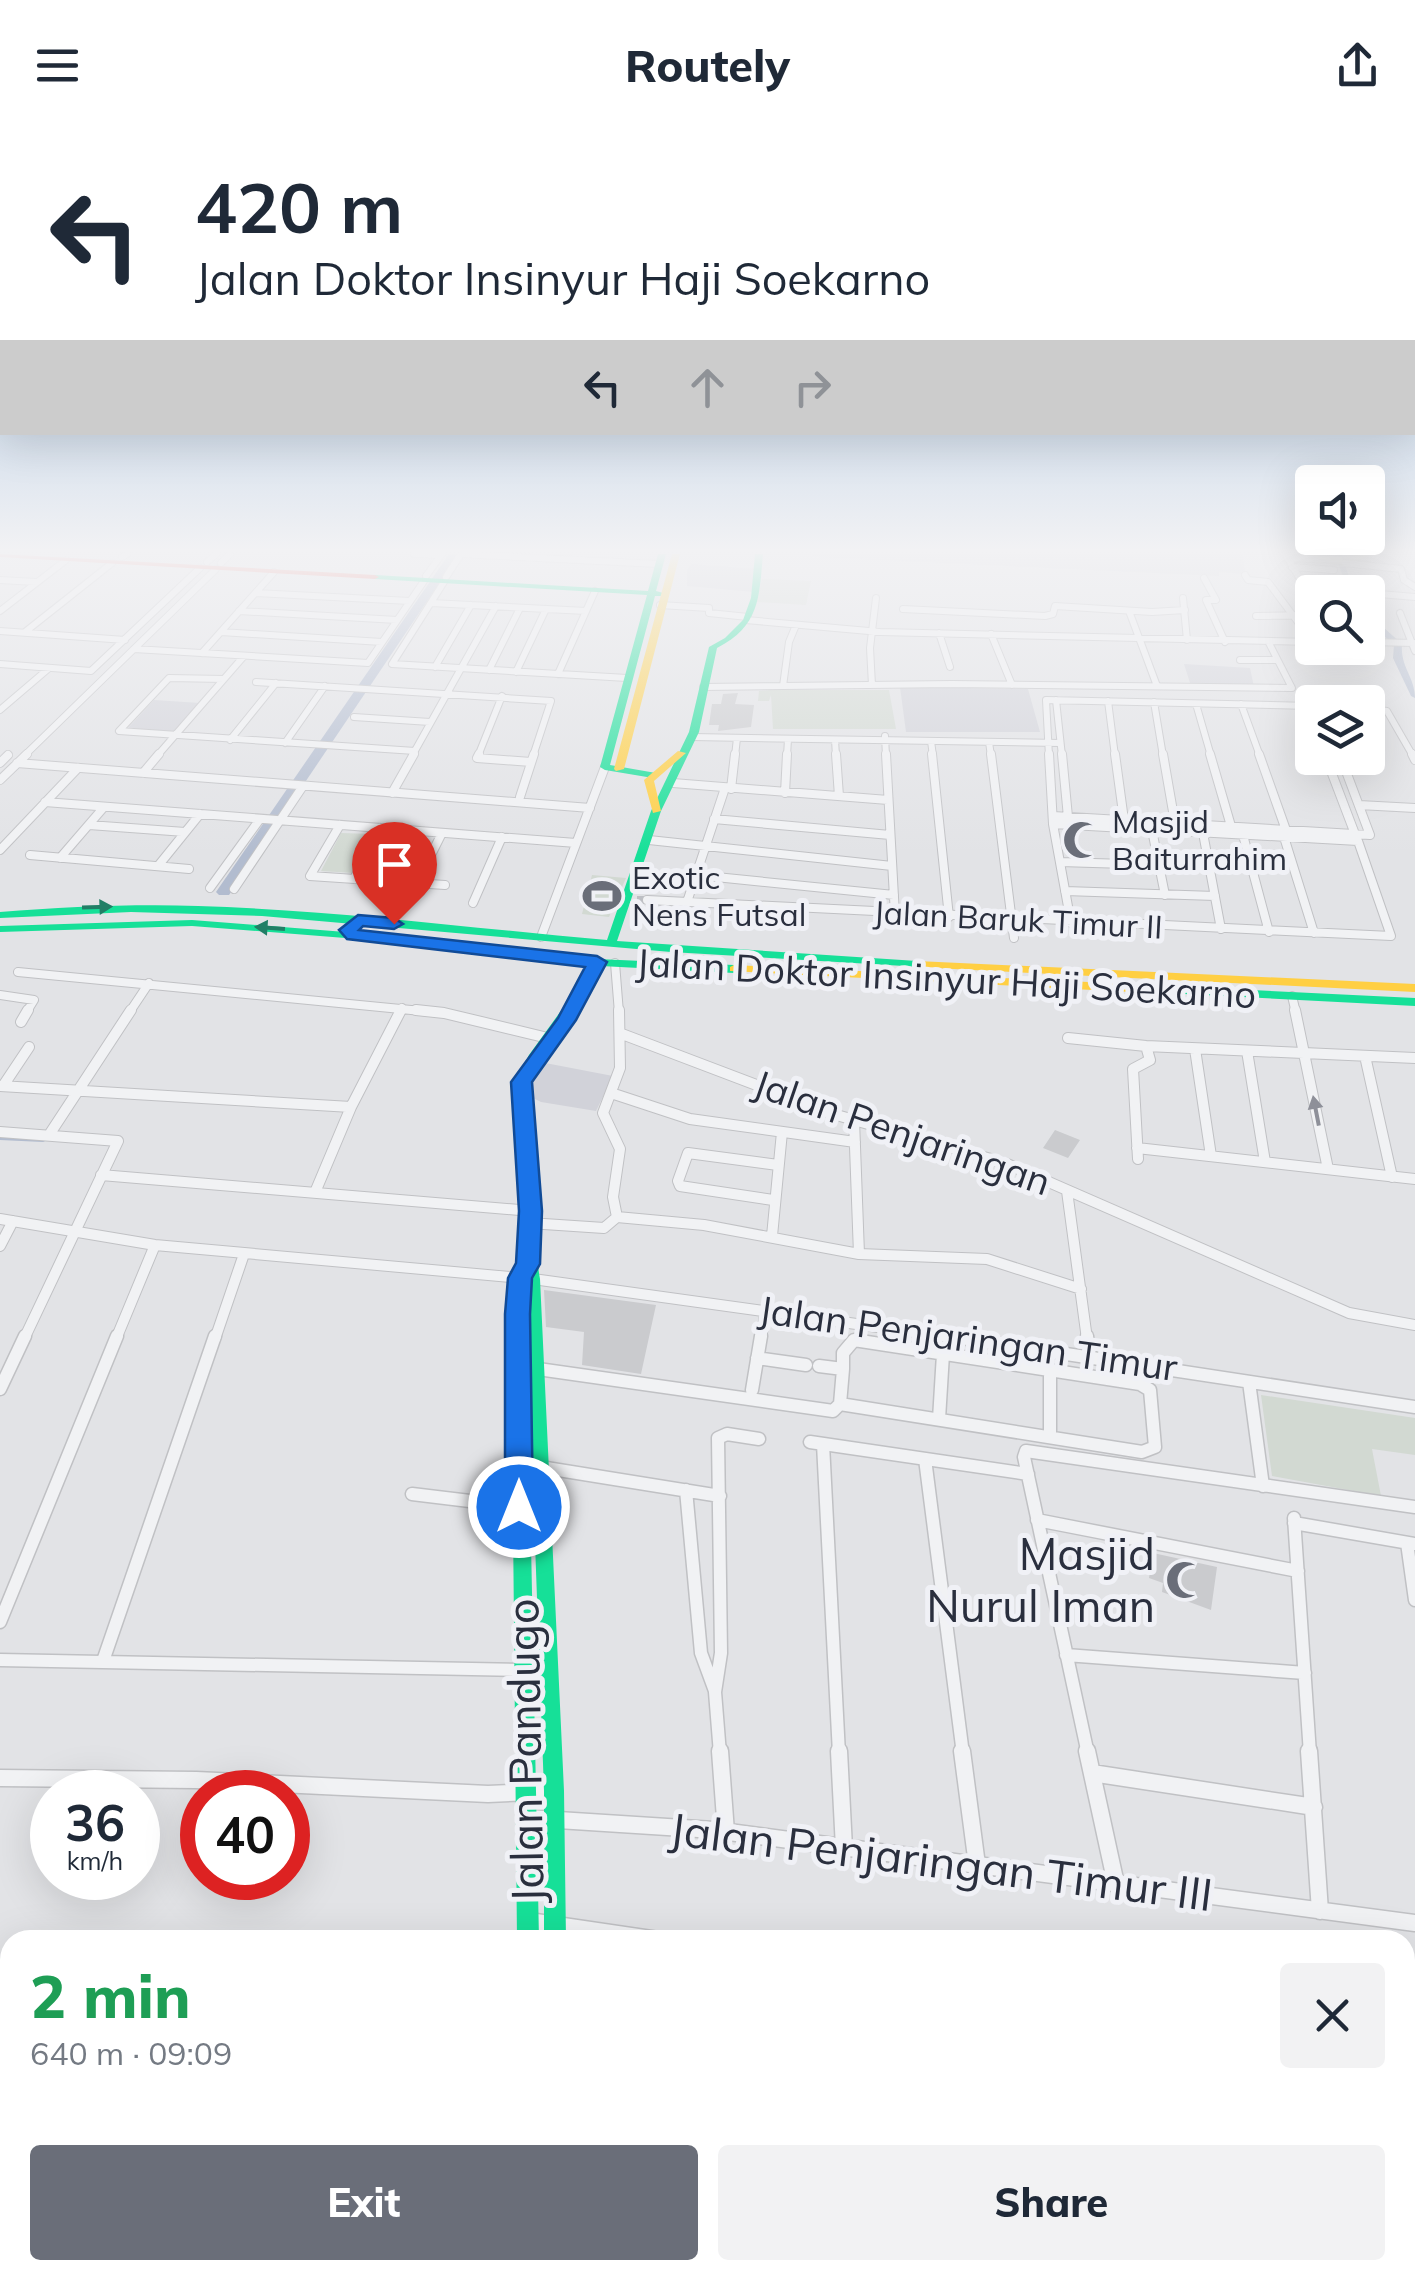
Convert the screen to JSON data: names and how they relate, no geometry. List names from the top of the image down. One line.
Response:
{"streets":{"street":["Jalan Baruk Timur II","Jalan Doktor Insinyur Haji Soekarno","Jalan Penjaringan","Jalan Penjaringan Timur","Jalan Pandugo","Jalan Penjaringan Timur III"]},"crossings":[["Jalan Doktor Insinyur Haji Soekarno","Jalan Pandugo"],["Jalan Penjaringan Timur","Jalan Pandugo"],["Jalan Pandugo","Jalan Penjaringan Timur III"]],"places":{"mosque":["Masjid Baiturrahim","Masjid Nurul Iman"],"sports":["Exotic Nens Futsal"]},"page":{"header":"Routely","turn":["420 m","Jalan Doktor Insinyur Haji Soekarno"],"speed":"36 km/h","limit":"40","heading":["2 min","640 m · 09:09"],"buttons":["Exit","Share"]}}
